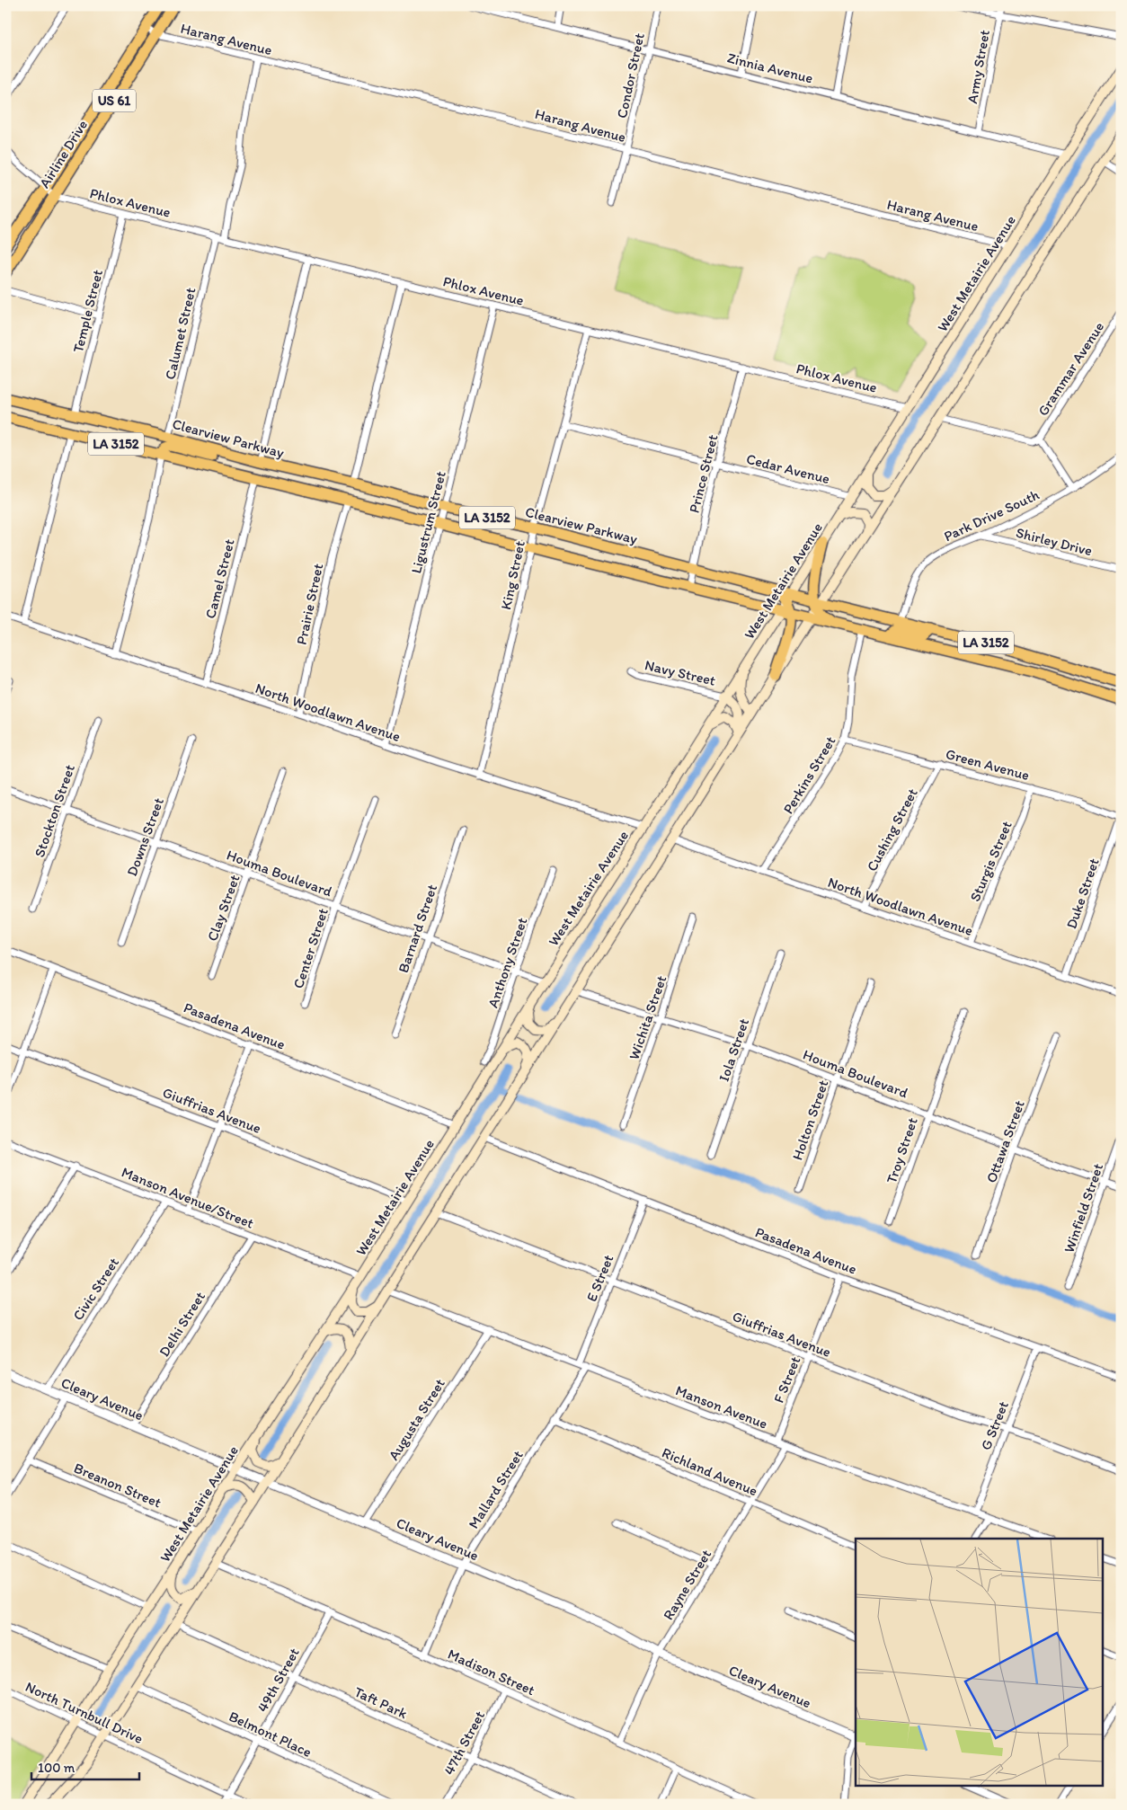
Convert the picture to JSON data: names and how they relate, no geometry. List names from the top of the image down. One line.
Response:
{"streets":{"highway":["US 61","Airline Drive","Clearview Parkway","LA 3152"],"main road":["West Metairie Avenue"],"street":["Harang Avenue","Army Street","Zinnia Avenue","Condor Street","Phlox Avenue","Temple Street","Calumet Street","Grammar Avenue","Cedar Avenue","Prince Street","Park Drive South","Ligustrum Street","Shirley Drive","King Street","Camel Street","Prairie Street","Navy Street","North Woodlawn Avenue","Green Avenue","Perkins Street","Stockton Street","Cushing Street","Downs Street","Sturgis Street","Houma Boulevard","Duke Street","Clay Street","Barnard Street","Center Street","Anthony Street","Wichita Street","Pasadena Avenue","Iola Street","Giuffrias Avenue","Holton Street","Ottawa Street","Troy Street","Manson Avenue/Street","Winfield Street","E Street","Civic Street","Delhi Street","F Street","Cleary Avenue","Manson Avenue","Augusta Street","G Street","Richland Avenue","Breanon Street","Mallard Street","Rayne Street","Madison Street","49th Street","Taft Park","North Turnbull Drive","Belmont Place","47th Street"]},"crossings":[["Harang Avenue","Condor Street"],["Harang Avenue","Airline Drive"],["Harang Avenue","West Metairie Avenue"],["Army Street","Zinnia Avenue"],["Zinnia Avenue","Condor Street"],["Zinnia Avenue","West Metairie Avenue"],["Airline Drive","Phlox Avenue"],["Phlox Avenue","West Metairie Avenue"],["Phlox Avenue","Temple Street"],["Phlox Avenue","Calumet Street"],["Phlox Avenue","Prince Street"],["Phlox Avenue","Ligustrum Street"],["Phlox Avenue","King Street"],["West Metairie Avenue","Clearview Parkway"],["West Metairie Avenue","Cedar Avenue"],["West Metairie Avenue","Navy Street"],["West Metairie Avenue","North Woodlawn Avenue"],["West Metairie Avenue","Houma Boulevard"],["West Metairie Avenue","Pasadena Avenue"],["West Metairie Avenue","Giuffrias Avenue"],["West Metairie Avenue","Manson Avenue/Street"],["West Metairie Avenue","Cleary Avenue"],["West Metairie Avenue","Breanon Street"],["West Metairie Avenue","North Turnbull Drive"],["Temple Street","Clearview Parkway"],["Calumet Street","Clearview Parkway"],["Clearview Parkway","Prince Street"],["Clearview Parkway","Park Drive South"],["Clearview Parkway","Ligustrum Street"],["Clearview Parkway","King Street"],["Clearview Parkway","Camel Street"],["Clearview Parkway","Prairie Street"],["Clearview Parkway","Perkins Street"],["Cedar Avenue","Prince Street"],["Cedar Avenue","King Street"],["Park Drive South","Shirley Drive"],["Ligustrum Street","North Woodlawn Avenue"],["King Street","North Woodlawn Avenue"],["Camel Street","North Woodlawn Avenue"],["Prairie Street","North Woodlawn Avenue"],["North Woodlawn Avenue","Perkins Street"],["North Woodlawn Avenue","Cushing Street"],["North Woodlawn Avenue","Sturgis Street"],["North Woodlawn Avenue","Duke Street"],["Green Avenue","Perkins Street"],["Green Avenue","Cushing Street"],["Green Avenue","Sturgis Street"],["Green Avenue","Duke Street"],["Stockton Street","Houma Boulevard"],["Downs Street","Houma Boulevard"],["Houma Boulevard","Clay Street"],["Houma Boulevard","Barnard Street"],["Houma Boulevard","Center Street"],["Houma Boulevard","Anthony Street"],["Houma Boulevard","Wichita Street"],["Houma Boulevard","Iola Street"],["Houma Boulevard","Holton Street"],["Houma Boulevard","Ottawa Street"],["Houma Boulevard","Troy Street"],["Houma Boulevard","Winfield Street"],["Pasadena Avenue","E Street"],["Pasadena Avenue","F Street"],["Pasadena Avenue","G Street"],["Giuffrias Avenue","E Street"],["Giuffrias Avenue","F Street"],["Giuffrias Avenue","G Street"],["Manson Avenue/Street","Civic Street"],["Manson Avenue/Street","Delhi Street"],["E Street","Manson Avenue"],["Civic Street","Cleary Avenue"],["Delhi Street","Cleary Avenue"],["F Street","Manson Avenue"],["Cleary Avenue","Augusta Street"],["Cleary Avenue","Mallard Street"],["Cleary Avenue","Rayne Street"],["Manson Avenue","Augusta Street"],["Manson Avenue","G Street"],["Manson Avenue","Mallard Street"],["Manson Avenue","Rayne Street"],["Richland Avenue","Mallard Street"],["Richland Avenue","Rayne Street"],["Mallard Street","Madison Street"],["Rayne Street","Madison Street"],["Madison Street","49th Street"],["Madison Street","47th Street"],["49th Street","Taft Park"],["49th Street","North Turnbull Drive"],["49th Street","Belmont Place"],["Taft Park","47th Street"]],"scale_bar":"100 m"}
